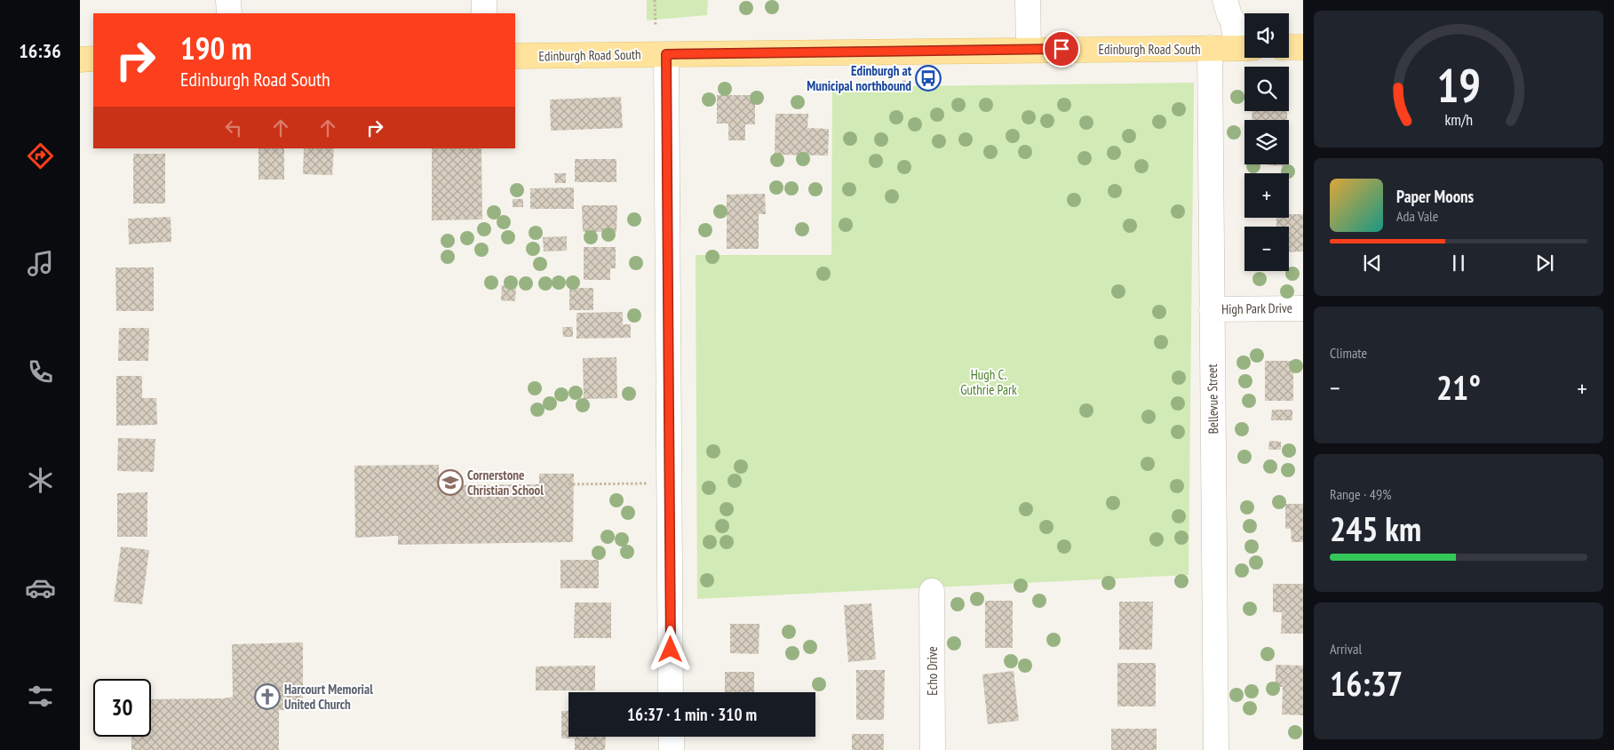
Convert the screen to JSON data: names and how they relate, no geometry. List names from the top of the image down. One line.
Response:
{"streets":{"main road":["Edinburgh Road South"],"street":["High Park Drive","Bellevue Street","Echo Drive"]},"crossings":[["Edinburgh Road South","Bellevue Street"],["High Park Drive","Bellevue Street"]],"parks":["Hugh C. Guthrie Park"],"places":{"bus stop":["Edinburgh at Municipal northbound"],"school or university":["Cornerstone Christian School"],"church":["Harcourt Memorial United Church"]},"page":{"tabs":"16:36","map_buttons":["+","−"],"turn":["190 m","Edinburgh Road South"],"song":["Paper Moons","Ada Vale"],"tile":["Climate",["Range · 49%","245 km"],["Arrival","16:37"]],"heat":["−","21°","+"],"limit":"30","trip":"16:37 · 1 min · 310 m","gauge":["19","km/h"]}}
